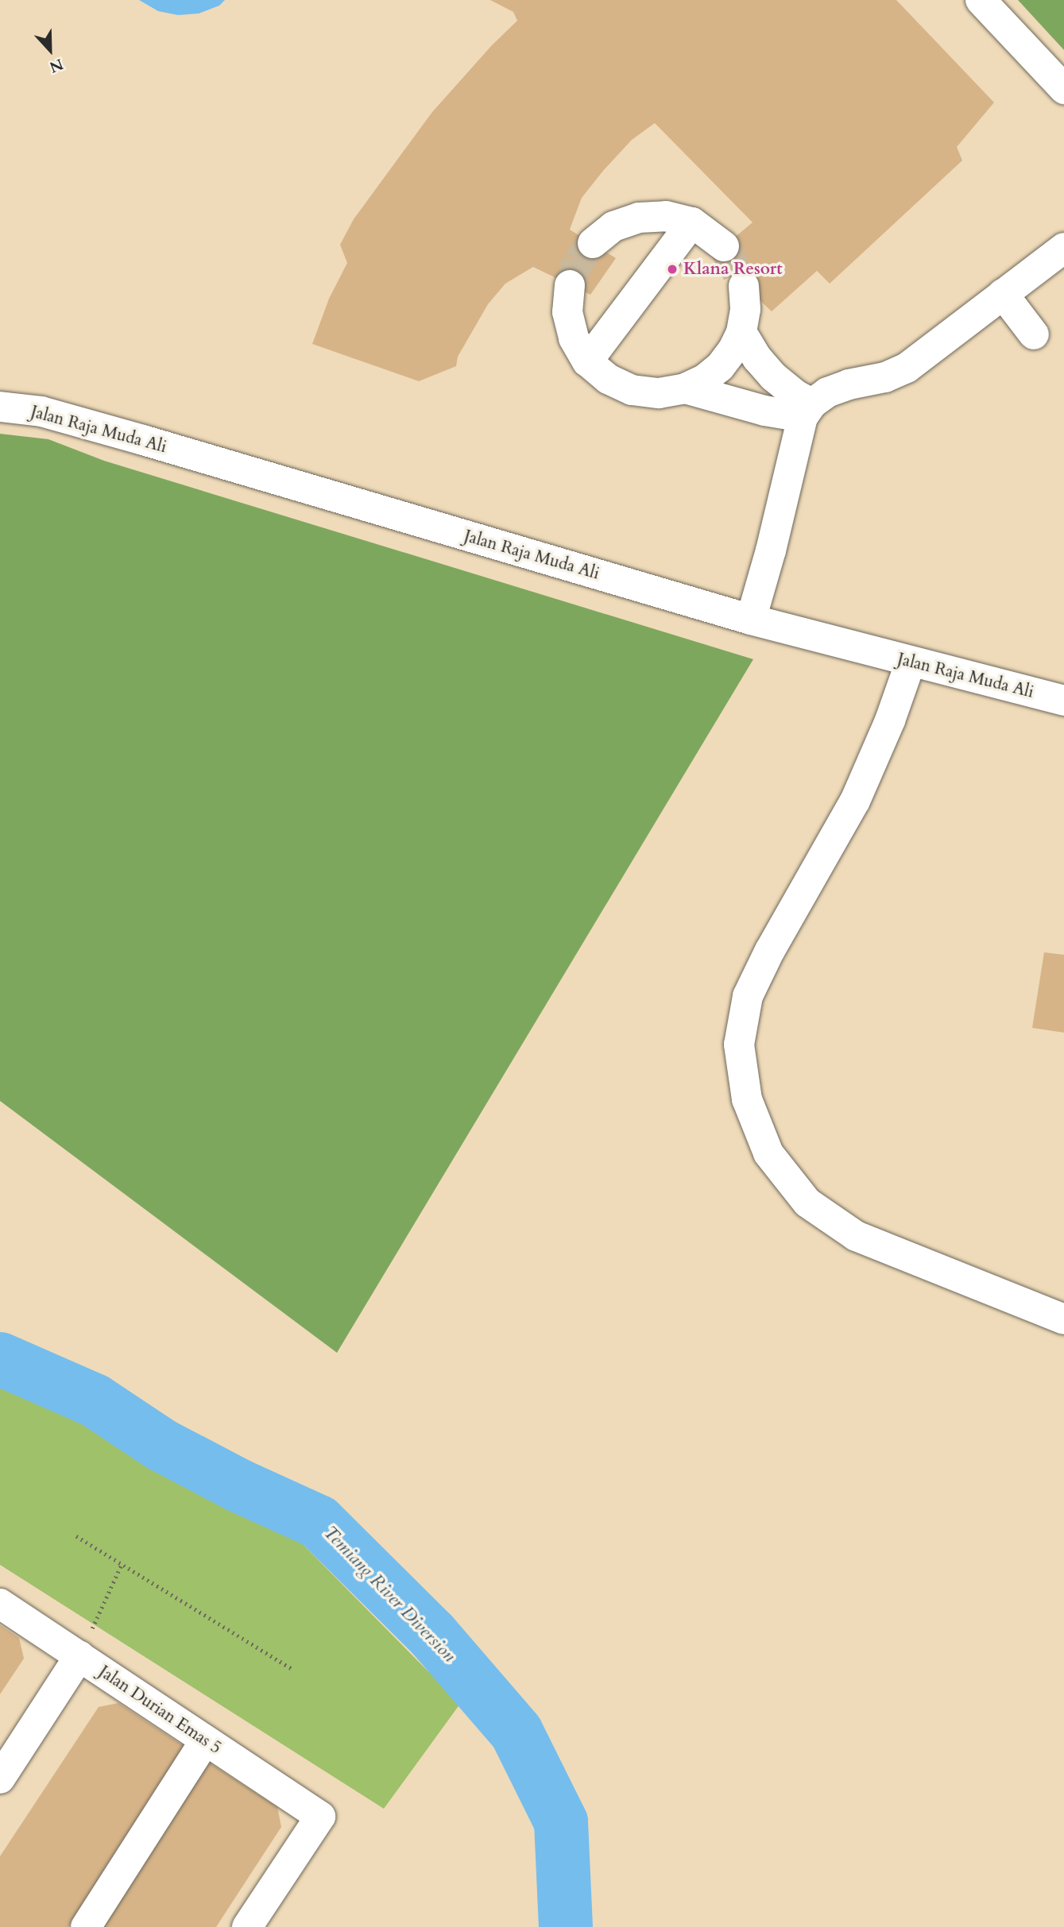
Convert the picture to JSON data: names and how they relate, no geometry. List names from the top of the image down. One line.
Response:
{"streets":{"street":["Jalan Raja Muda Ali","Jalan Durian Emas 5"]},"water":["Temiang River Diversion"],"places":["Klana Resort"],"north":"bottom"}
